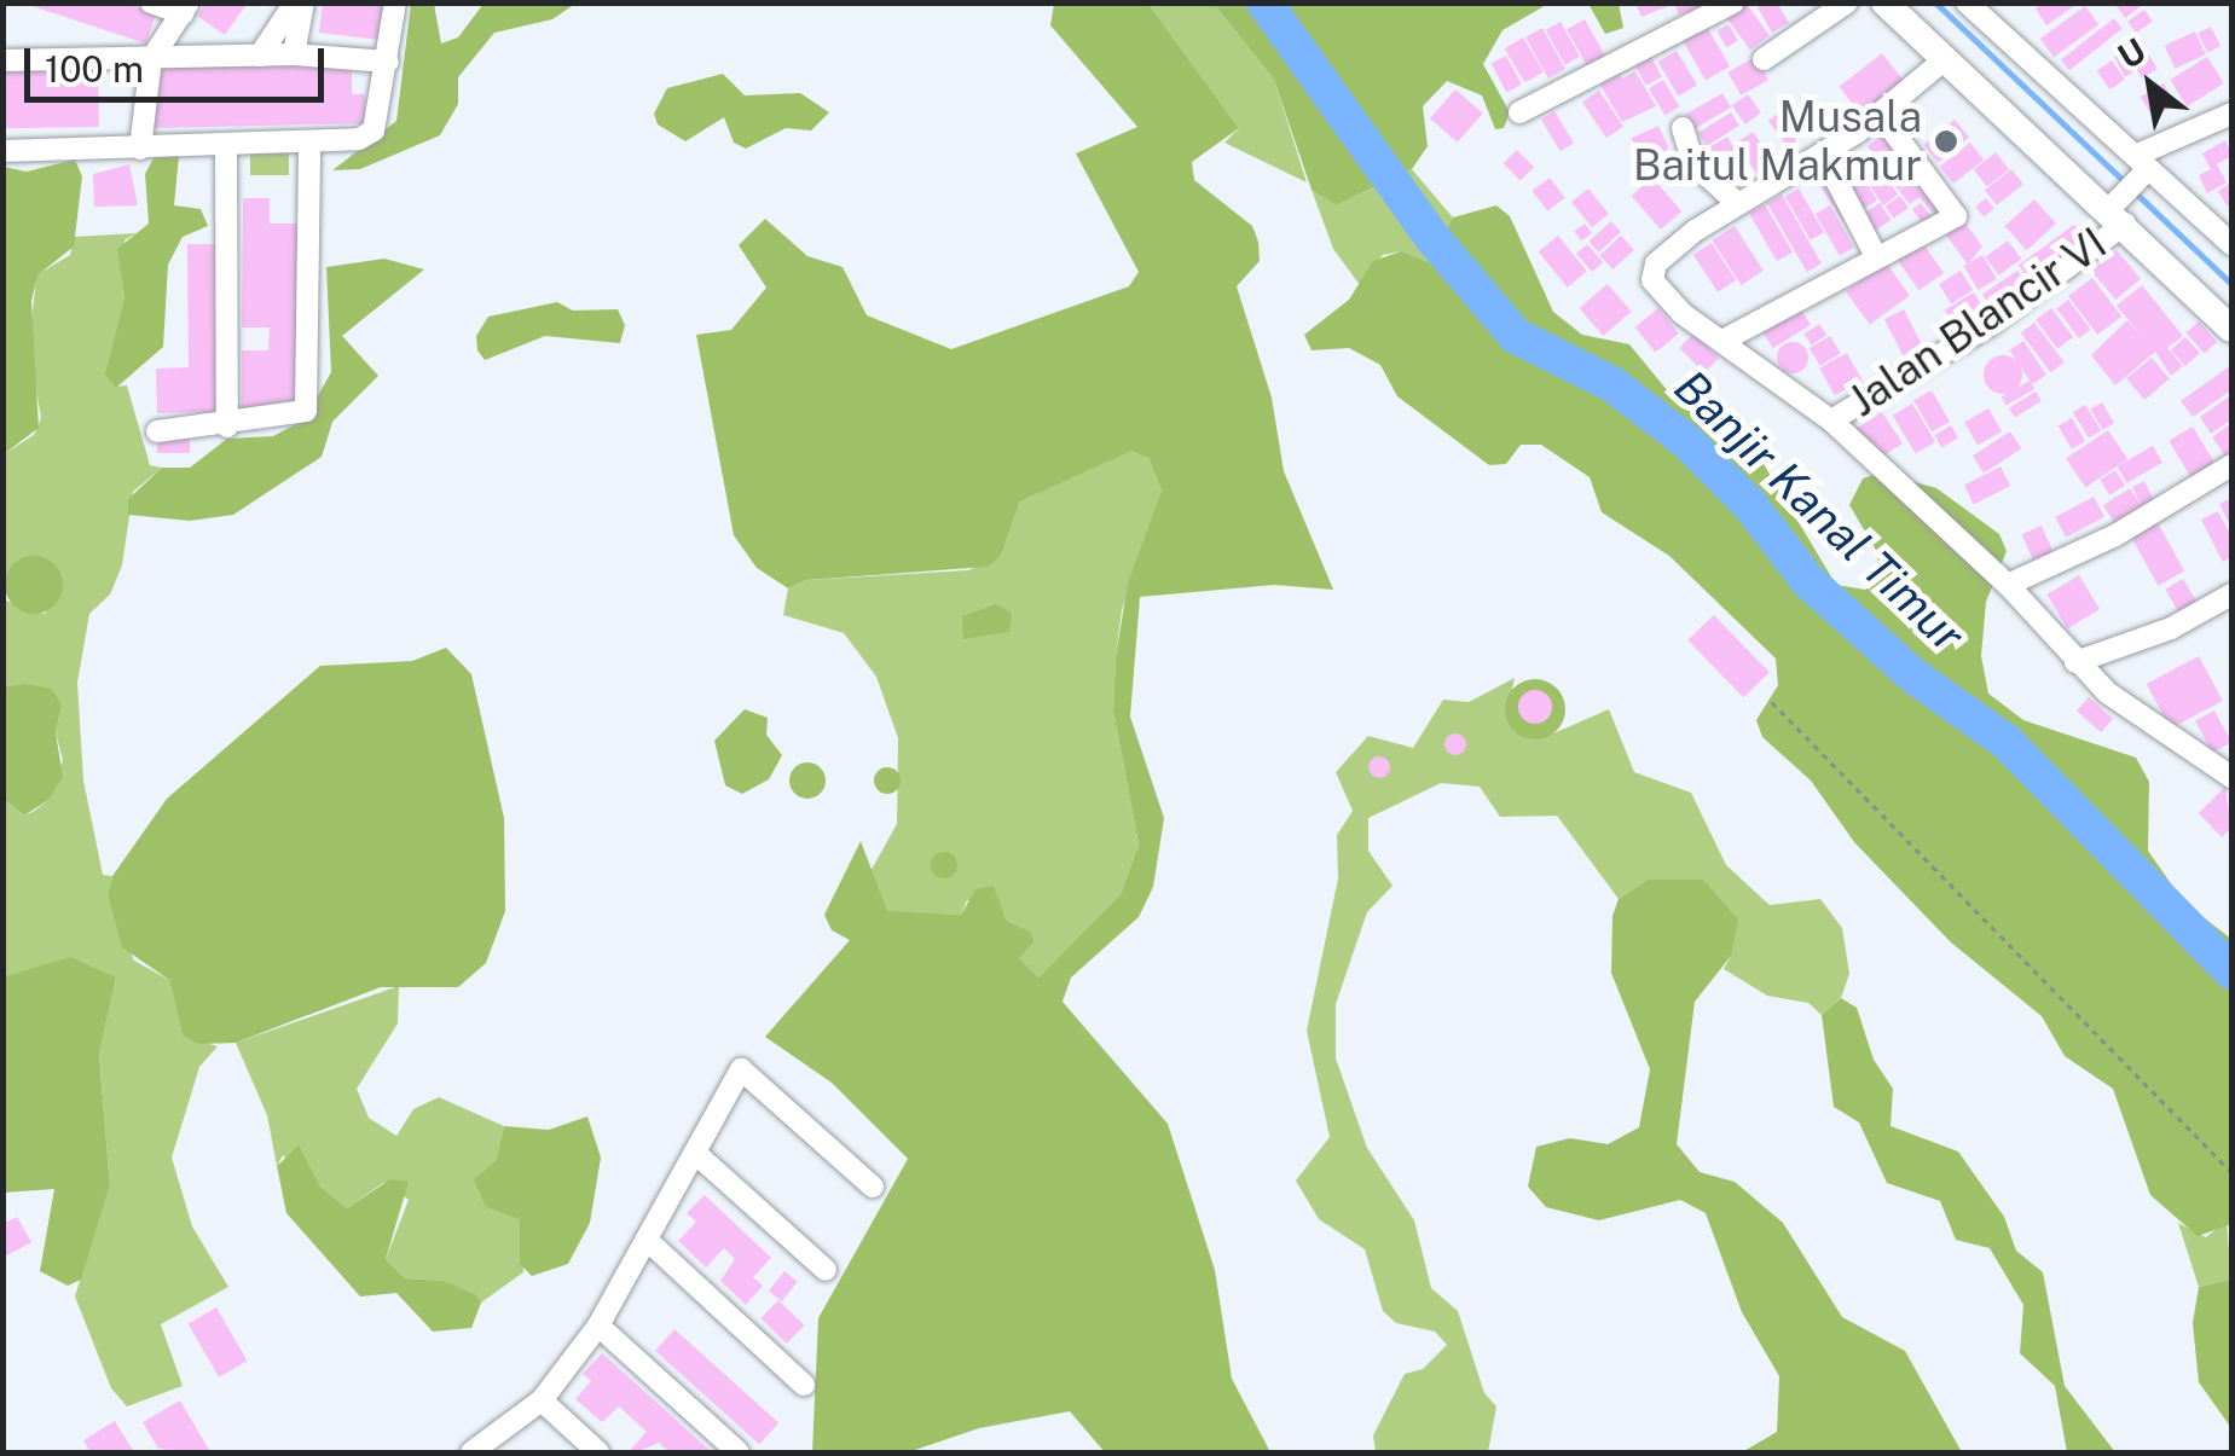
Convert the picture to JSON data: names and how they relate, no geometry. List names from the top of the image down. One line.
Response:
{"streets":{"street":["Jalan Blancir VI"]},"water":["Banjir Kanal Timur"],"places":["Musala Baitul Makmur"],"scale_bar":"100 m","north":"top left"}
